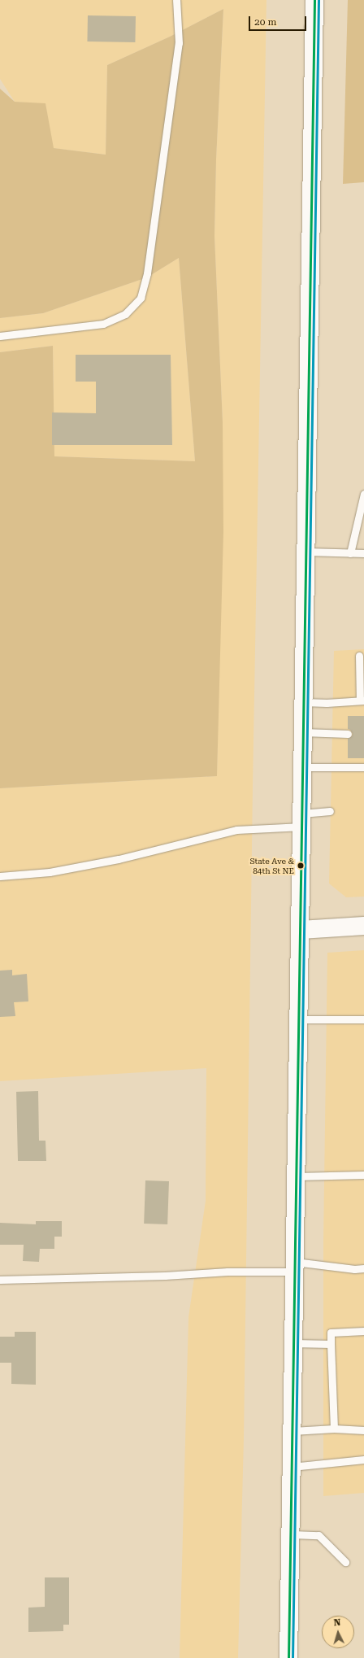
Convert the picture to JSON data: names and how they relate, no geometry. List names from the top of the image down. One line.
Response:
{"places":["State Ave & 84th St NE"],"scale_bar":"20 m","north":"top"}
